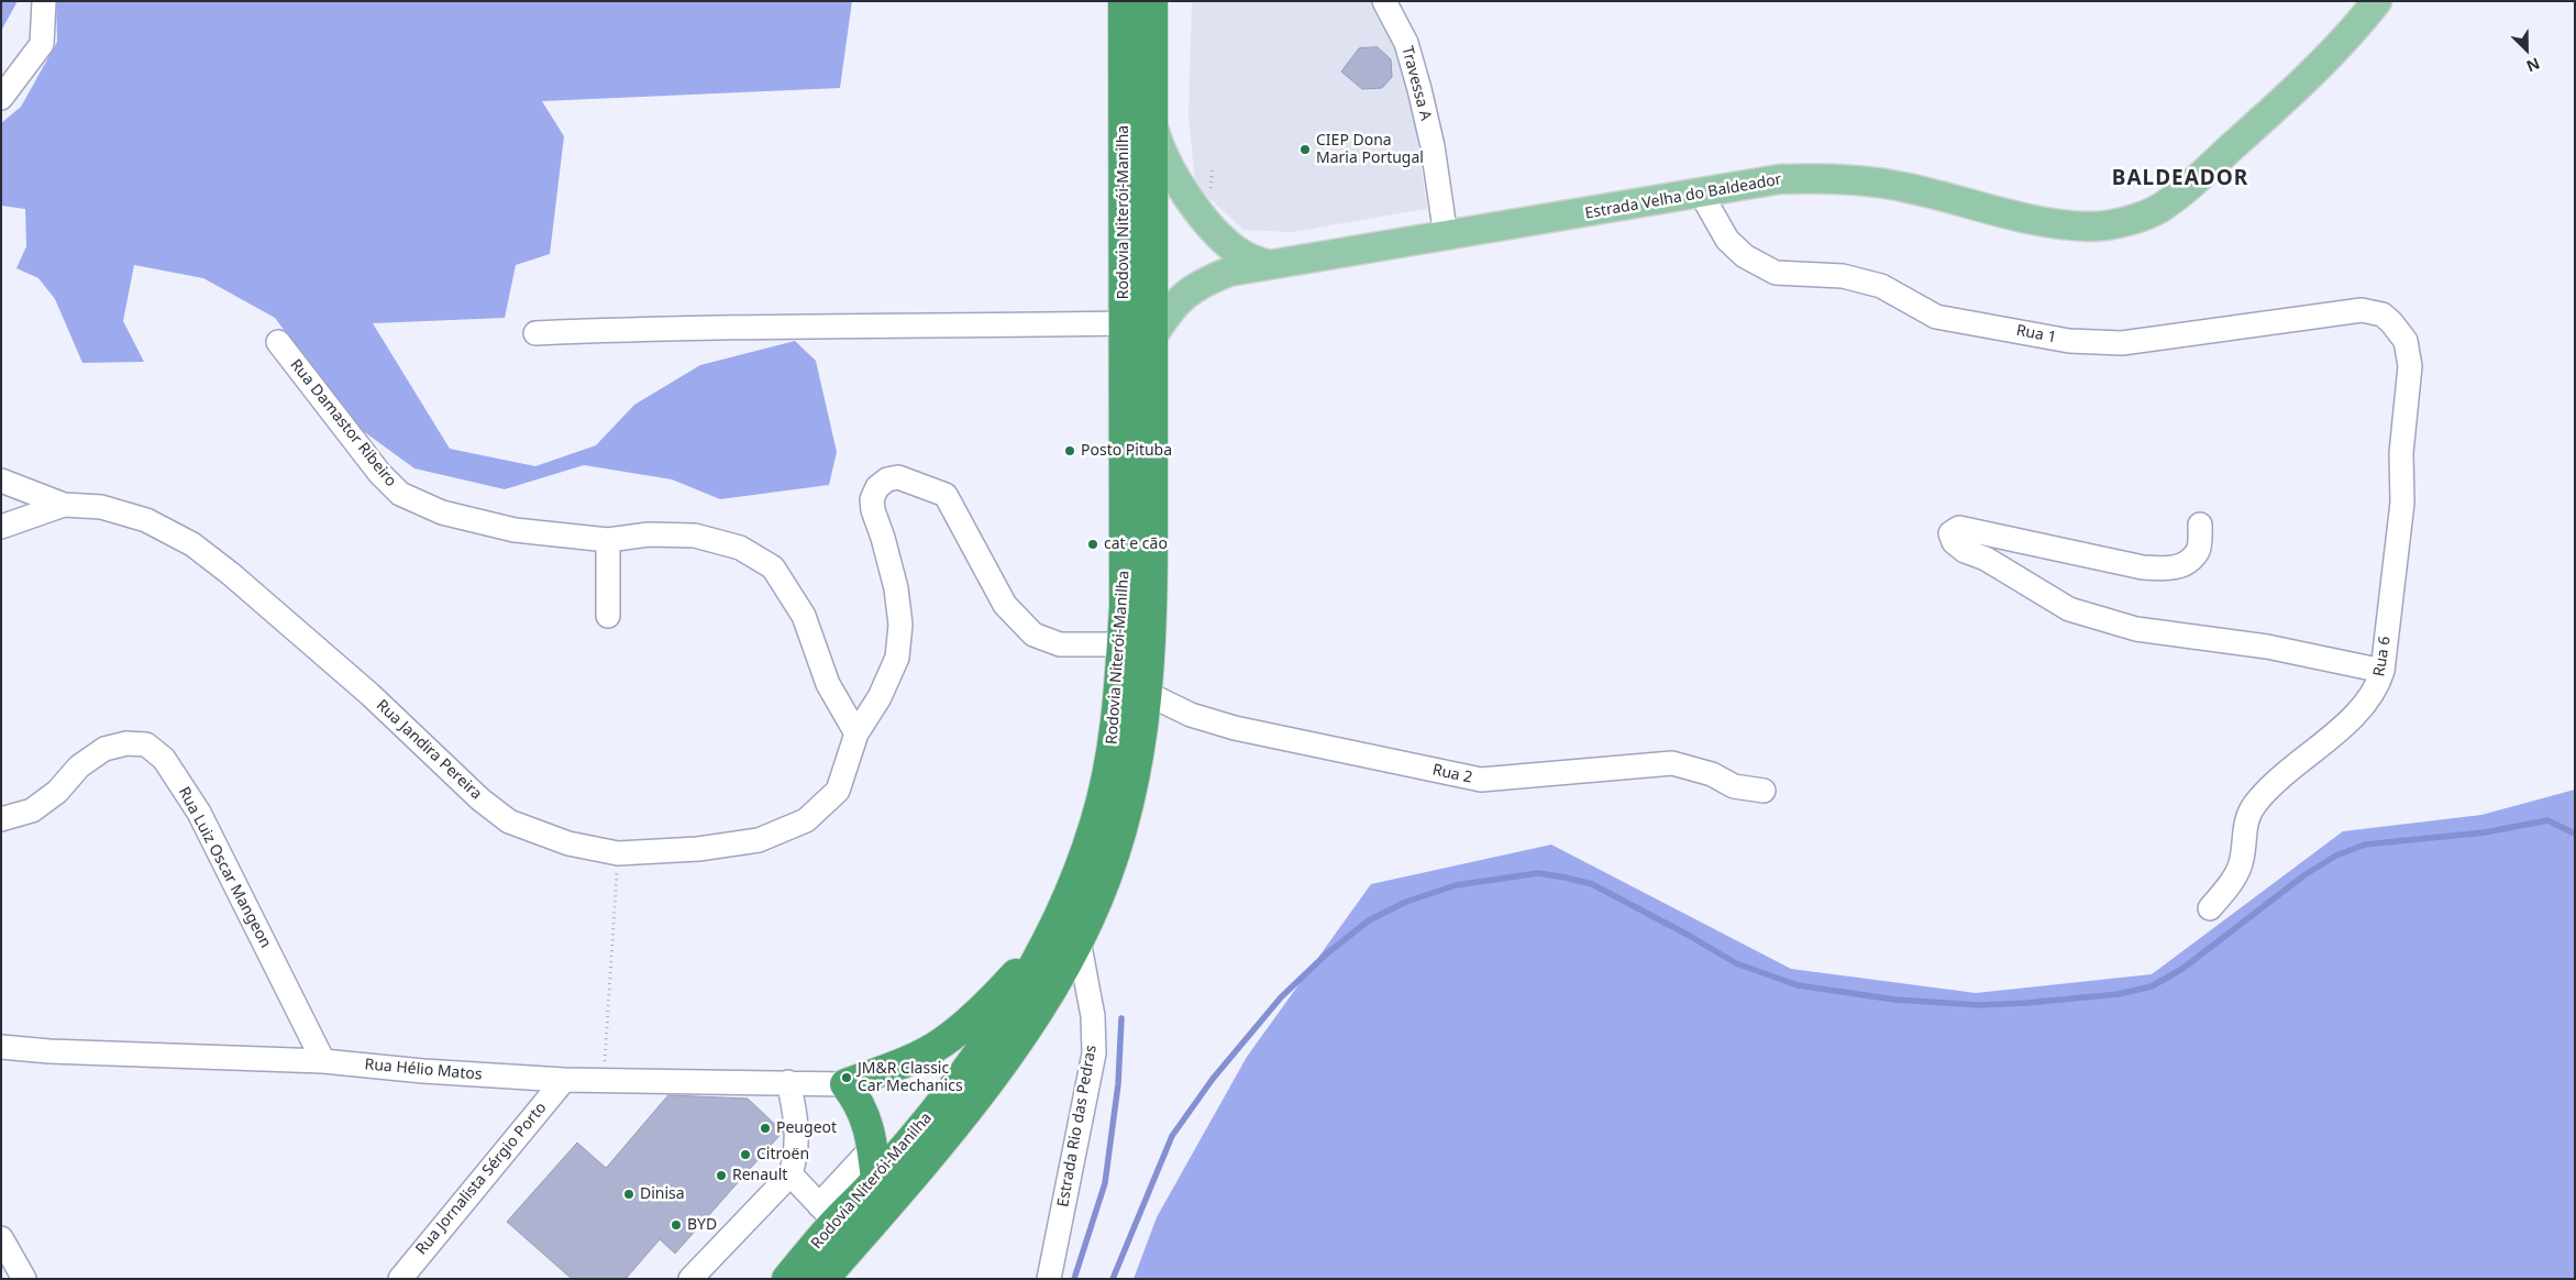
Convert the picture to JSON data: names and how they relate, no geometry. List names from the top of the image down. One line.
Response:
{"streets":{"highway":["Rodovia Niterói-Manilha"],"main road":["Estrada Velha do Baldeador"],"street":["Travessa A","Rua 1","Rua Damastor Ribeiro","Rua 6","Rua Jandira Pereira","Rua 2","Rua Luiz Oscar Mangeon","Rua Hélio Matos","Estrada Rio das Pedras","Rua Jornalista Sérgio Porto"]},"crossings":[["Travessa A","Estrada Velha do Baldeador"],["Estrada Velha do Baldeador","Rodovia Niterói-Manilha"],["Estrada Velha do Baldeador","Rua 1"],["Rodovia Niterói-Manilha","Rua Jandira Pereira"],["Rodovia Niterói-Manilha","Rua 2"],["Rodovia Niterói-Manilha","Estrada Rio das Pedras"],["Rua 1","Rua 6"],["Rua Damastor Ribeiro","Rua Jandira Pereira"],["Rua Luiz Oscar Mangeon","Rua Hélio Matos"],["Rua Hélio Matos","Rua Jornalista Sérgio Porto"]],"districts":["BALDEADOR"],"places":["CIEP Dona Maria Portugal","Posto Pituba","cat e cão","JM&R Classic Car Mechanics","Peugeot","Citroën","Renault","Dinisa","BYD"],"north":"bottom right"}
